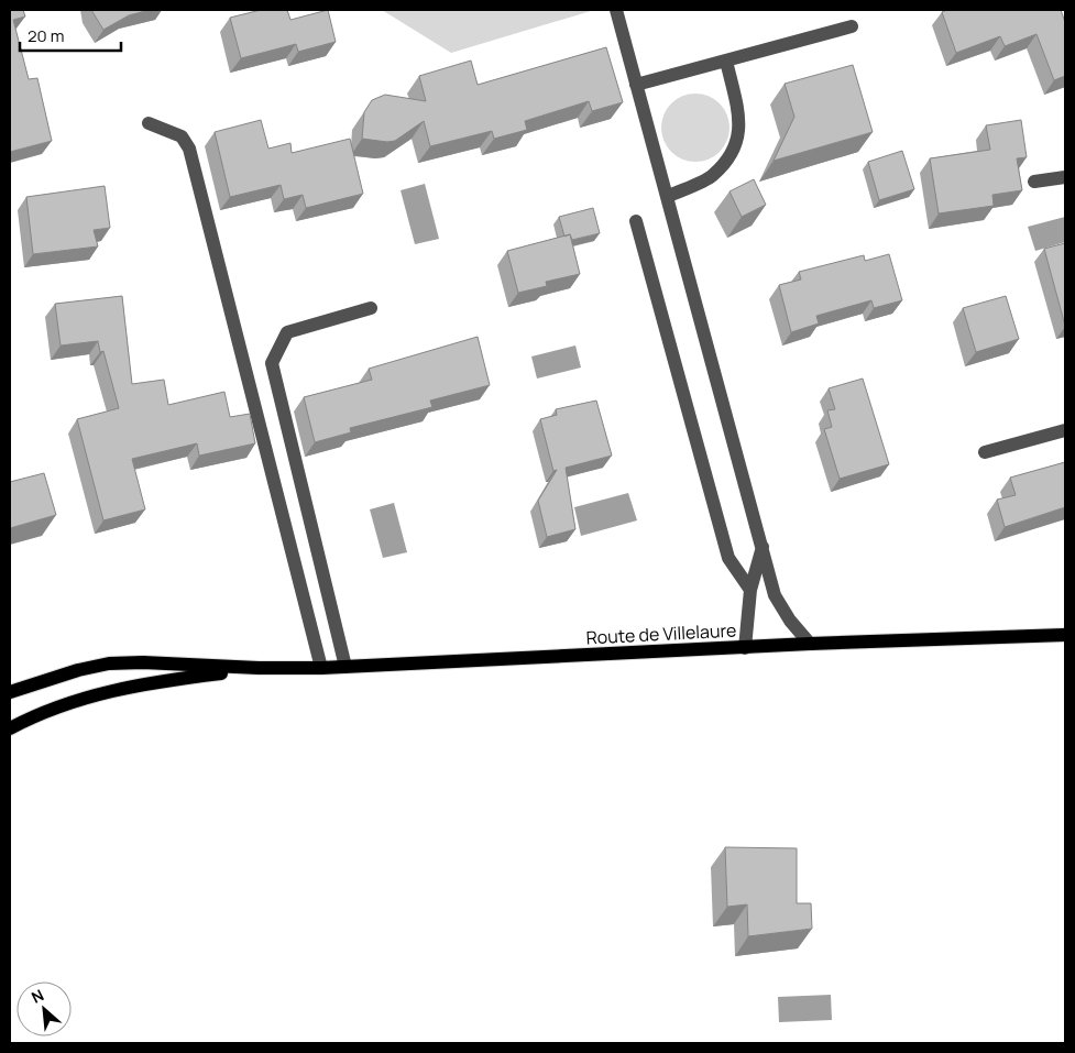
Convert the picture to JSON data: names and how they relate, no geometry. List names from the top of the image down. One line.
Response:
{"streets":{"main road":["Route de Villelaure"]},"scale_bar":"20 m","north":"top left"}
